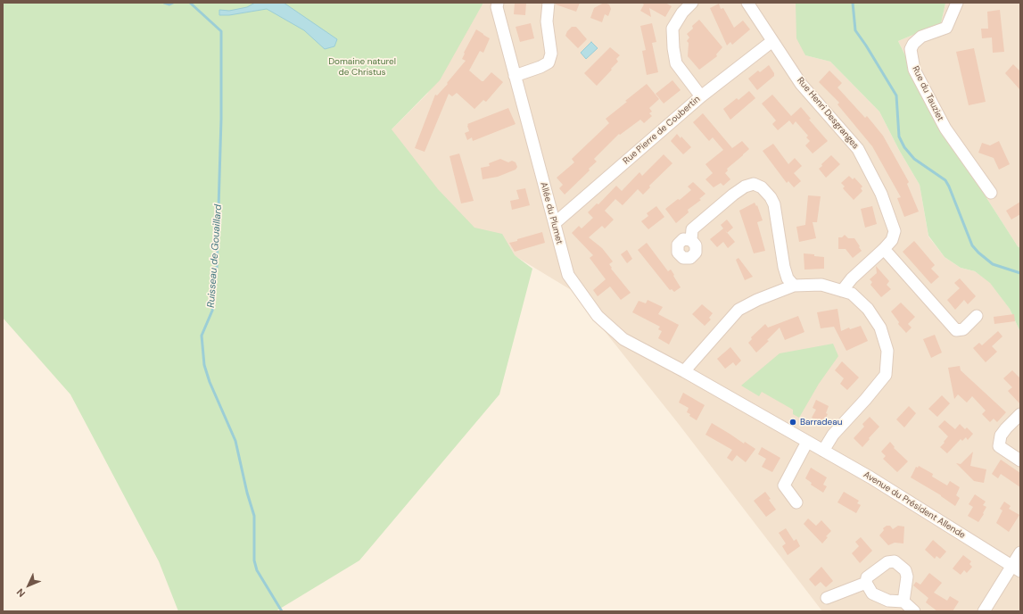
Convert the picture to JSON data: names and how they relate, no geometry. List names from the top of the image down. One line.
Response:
{"streets":{"street":["Rue du Tauziet","Rue Henri Desgranges","Rue Pierre de Coubertin","Allée du Plumet","Avenue du Président Allende"]},"crossings":[["Rue Henri Desgranges","Rue Pierre de Coubertin"],["Rue Pierre de Coubertin","Allée du Plumet"],["Allée du Plumet","Avenue du Président Allende"]],"water":["Ruisseau de Gouaillard"],"parks":["Domaine naturel de Christus"],"places":["Barradeau"],"north":"bottom left"}
